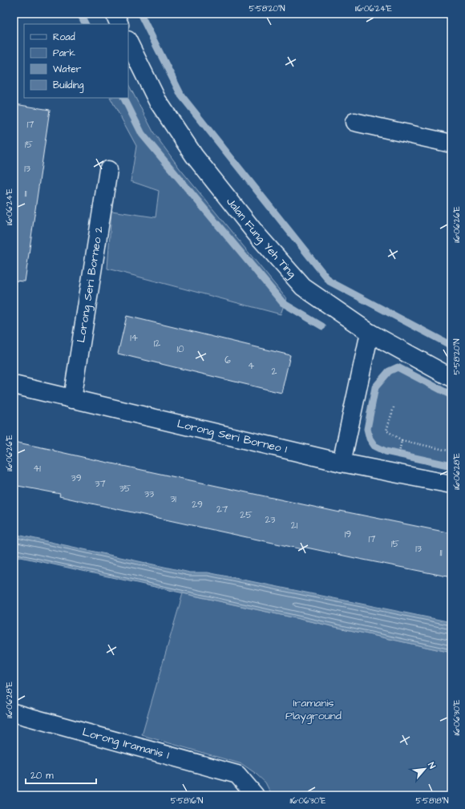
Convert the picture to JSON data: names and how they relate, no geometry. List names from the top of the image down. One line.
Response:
{"streets":{"street":["Jalan Fung Yeh Ting","Lorong Seri Borneo 2","Lorong Seri Borneo 1","Lorong Iramanis 1"]},"crossings":[["Lorong Seri Borneo 2","Lorong Seri Borneo 1"]],"parks":["Iramanis Playground"],"house_numbers":["17","15","13","11","14","12","10","6","4","2","41","39","37","35","33","31","29","27","25","23","21","19","17","15","13","11"],"legend":["Road","Park","Water","Building"],"scale_bar":"20 m","north":"top right","coordinates":["5°58'20\"N","116°06'24\"E","116°06'26\"E","116°06'28\"E","116°06'30\"E","5°58'16\"N","5°58'18\"N"]}
